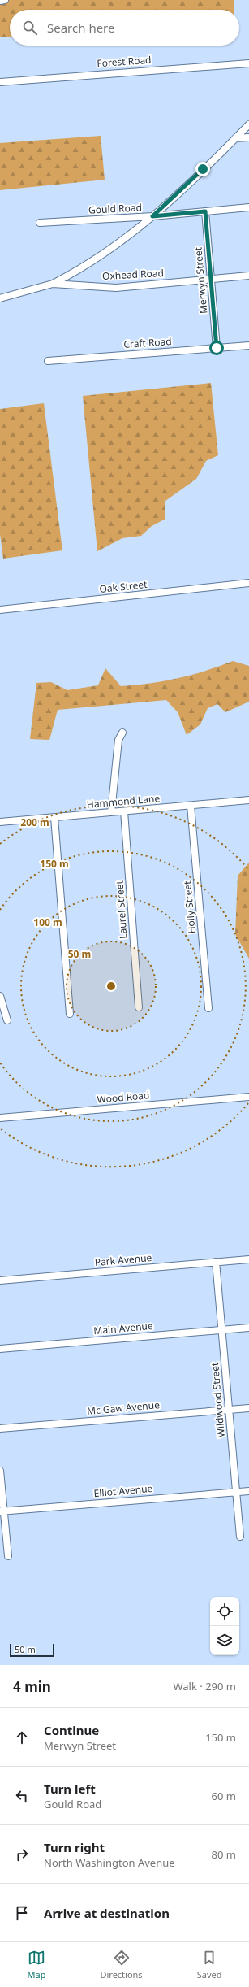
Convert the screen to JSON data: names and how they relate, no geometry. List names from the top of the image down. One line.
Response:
{"streets":{"street":["Forest Road","Gould Road","Oxhead Road","Merwyn Street","Craft Road","Oak Street","Hammond Lane","Holly Street","Laurel Street","Wood Road","Park Avenue","Main Avenue","Wildwood Street","Mc Gaw Avenue","Elliot Avenue"]},"crossings":[["Gould Road","Merwyn Street"],["Oxhead Road","Merwyn Street"],["Merwyn Street","Craft Road"],["Hammond Lane","Holly Street"],["Hammond Lane","Laurel Street"],["Park Avenue","Wildwood Street"],["Main Avenue","Wildwood Street"],["Wildwood Street","Mc Gaw Avenue"],["Wildwood Street","Elliot Avenue"]],"scale_bar":"50 m","page":{"search":"Search here","scale":"50 m","heading":["4 min","Walk · 290 m"],"list":[["Continue","Merwyn Street","150 m"],["Turn left","Gould Road","60 m"],["Turn right","North Washington Avenue","80 m"],"Arrive at destination"],"nav":["Map","Directions","Saved"]},"rings":["200 m","150 m","100 m","50 m"]}
